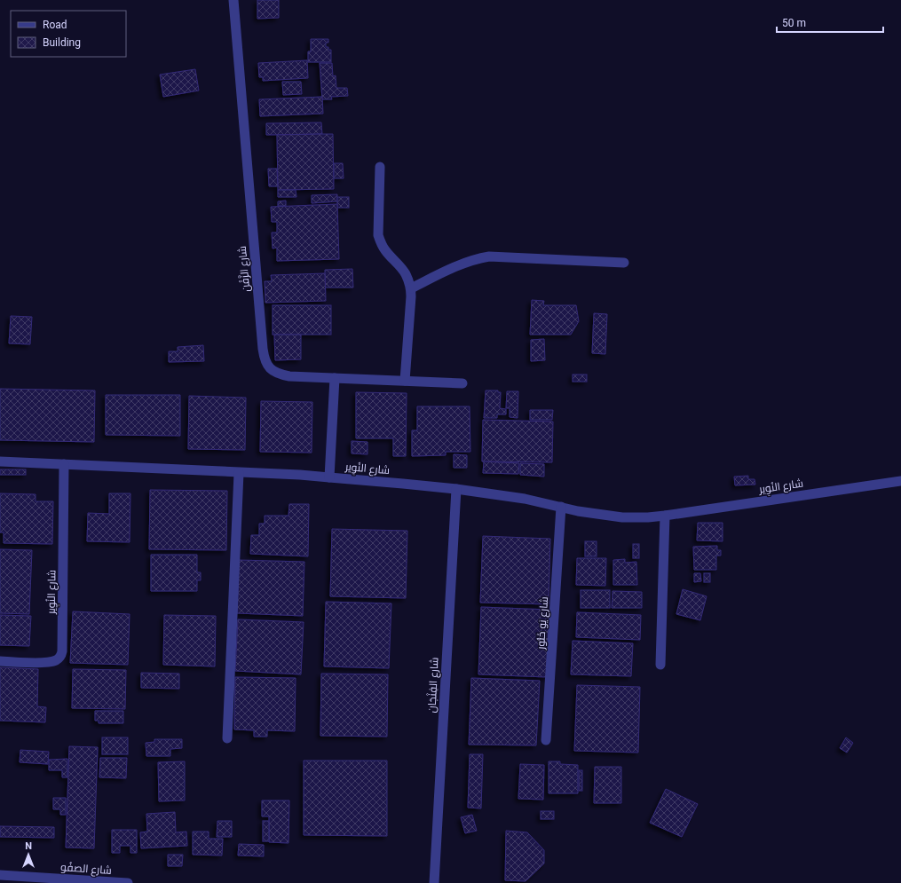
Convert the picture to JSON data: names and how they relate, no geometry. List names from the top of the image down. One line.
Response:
{"streets":{"street":["شارع الزَّفْن","شارع النُوِير","شارع يَو خَنُّور","شارع الفِنْجَان","شارع الصفُو"]},"crossings":[["شارع النُوِير","شارع يَو خَنُّور"],["شارع النُوِير","شارع الفِنْجَان"]],"legend":["Road","Building"],"scale_bar":"50 m","north":"top"}
